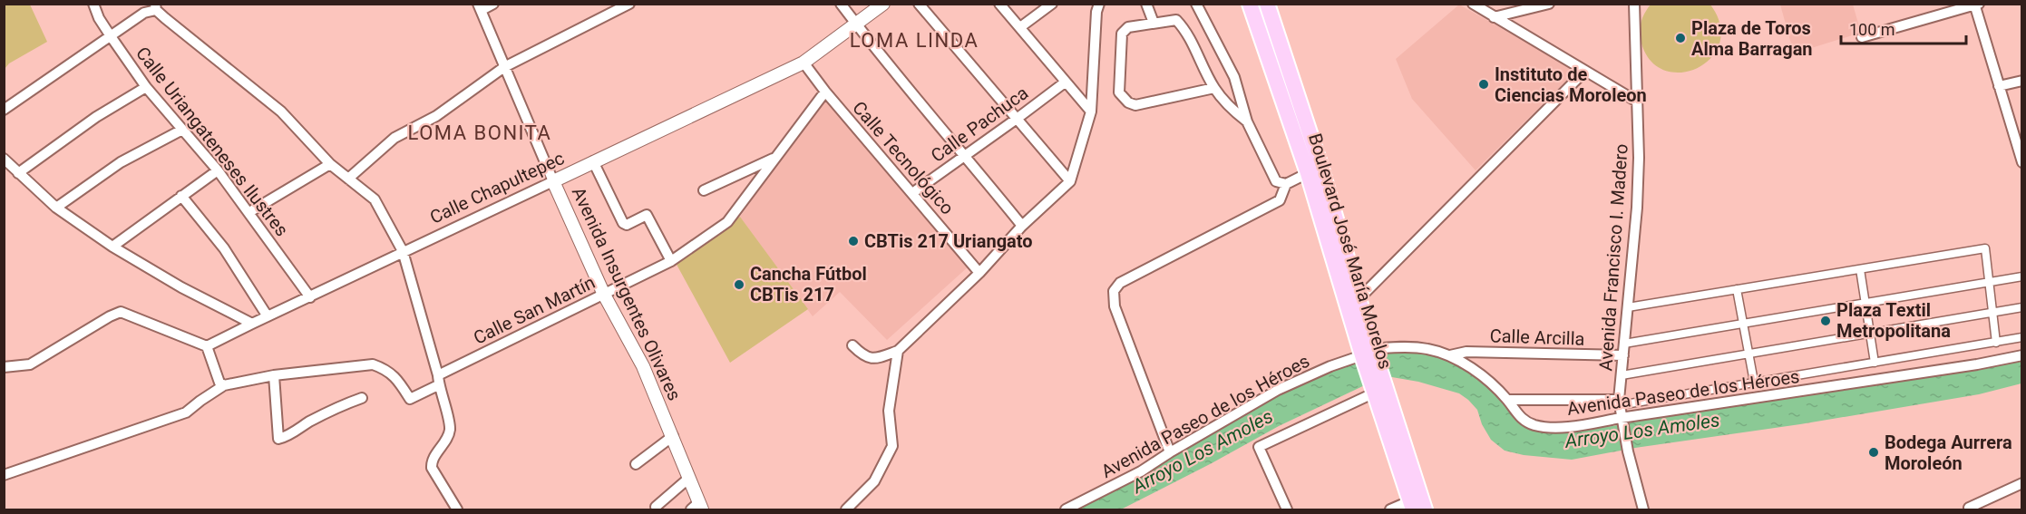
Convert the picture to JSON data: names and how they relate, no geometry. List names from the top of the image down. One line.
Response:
{"streets":{"main road":["Boulevard José María Morelos"],"street":["Calle Pachuca","Calle Uriangateneses Ilustres","Calle Tecnológico","Calle Chapultepec","Avenida Francisco I. Madero","Avenida Insurgentes Olivares","Calle San Martín","Calle Arcilla","Avenida Paseo de los Héroes"]},"crossings":[["Calle Pachuca","Calle Tecnológico"],["Calle Uriangateneses Ilustres","Calle Chapultepec"],["Calle Tecnológico","Calle Chapultepec"],["Calle Tecnológico","Calle San Martín"],["Calle Chapultepec","Avenida Insurgentes Olivares"],["Boulevard José María Morelos","Avenida Paseo de los Héroes"],["Avenida Francisco I. Madero","Calle Arcilla"],["Avenida Francisco I. Madero","Avenida Paseo de los Héroes"],["Avenida Insurgentes Olivares","Calle San Martín"],["Calle Arcilla","Avenida Paseo de los Héroes"]],"districts":["LOMA LINDA","LOMA BONITA"],"water":["Arroyo Los Amoles"],"places":["Plaza de Toros Alma Barragan","Instituto de Ciencias Moroleon","CBTis 217 Uriangato","Cancha Fútbol CBTis 217","Plaza Textil Metropolitana","Bodega Aurrera Moroleón"],"scale_bar":"100 m"}
